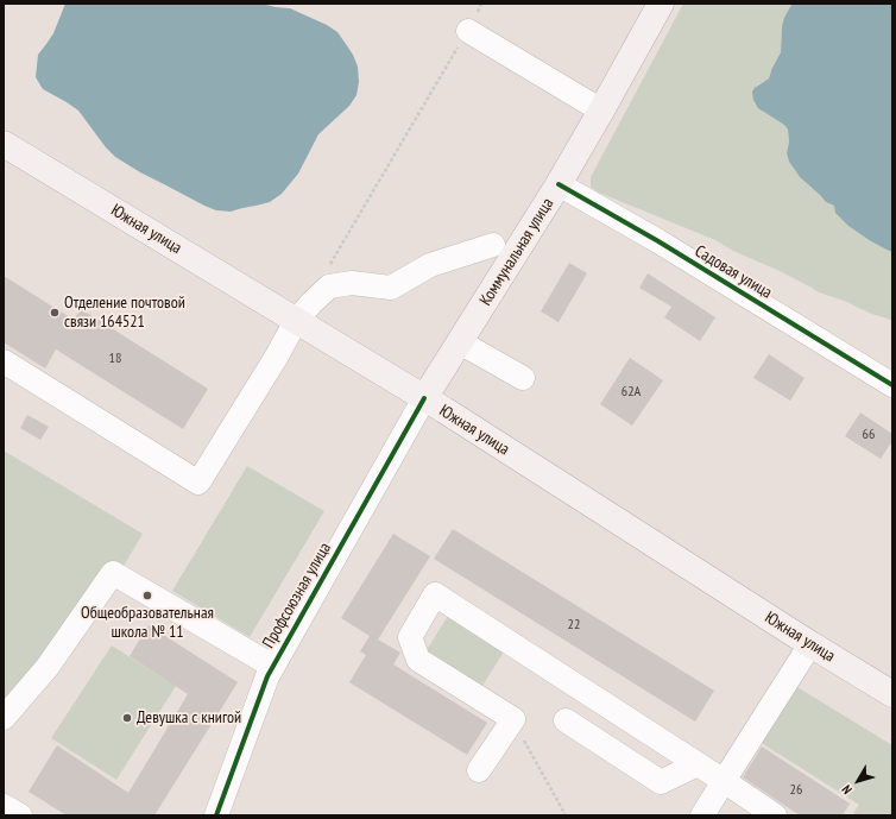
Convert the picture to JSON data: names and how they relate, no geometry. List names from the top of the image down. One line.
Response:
{"streets":{"main road":["Южная улица","Коммунальная улица"],"street":["Садовая улица","Профсоюзная улица"]},"crossings":[["Южная улица","Коммунальная улица"],["Южная улица","Профсоюзная улица"],["Коммунальная улица","Садовая улица"],["Коммунальная улица","Профсоюзная улица"]],"places":["Отделение почтовой связи 164521","Общеобразовательная школа № 11","Девушка с книгой"],"house_numbers":["18","62А","66","22","26"],"north":"bottom left"}
